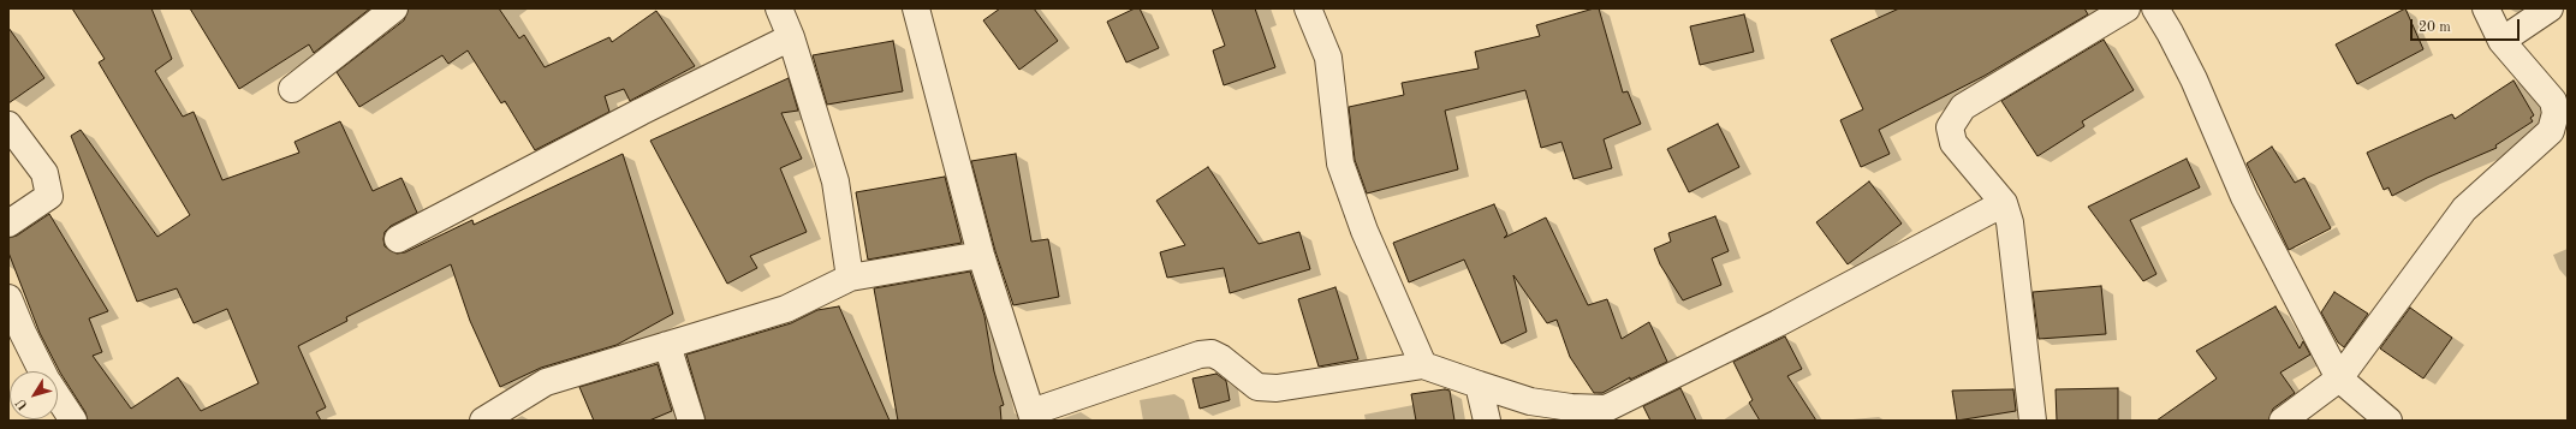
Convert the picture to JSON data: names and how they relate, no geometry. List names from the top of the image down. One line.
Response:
{"scale_bar":"20 m","north":"bottom left"}
